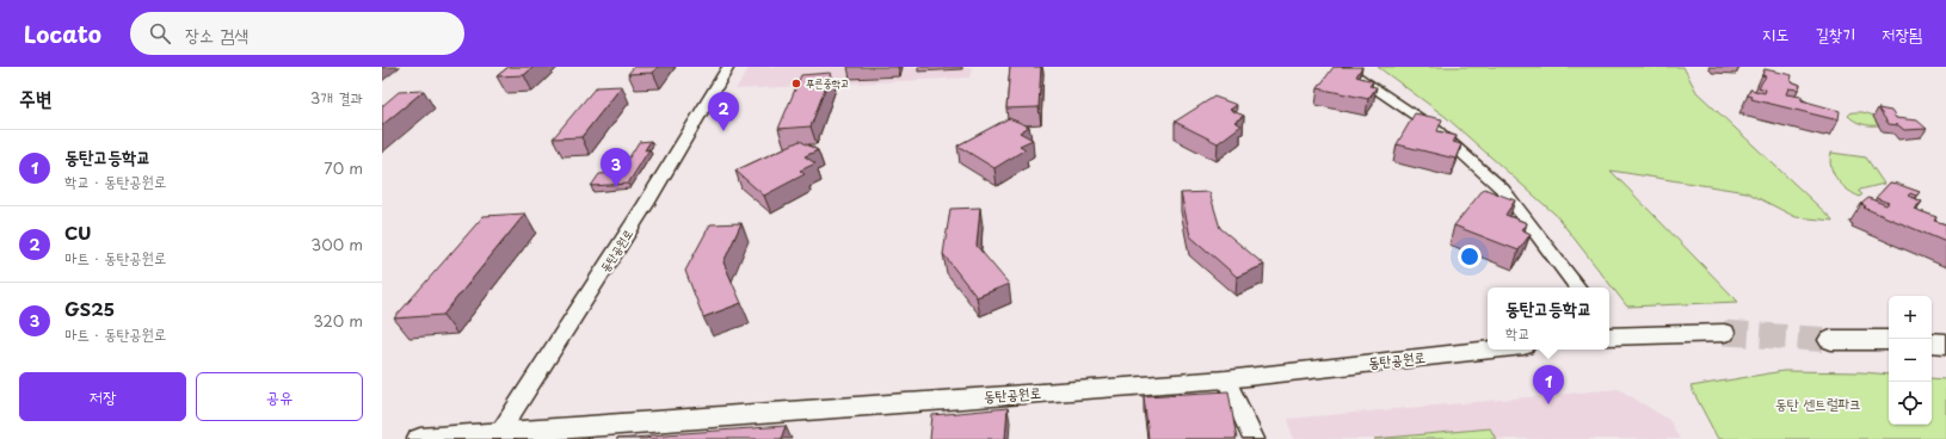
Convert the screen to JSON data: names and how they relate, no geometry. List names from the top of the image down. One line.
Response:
{"streets":{"street":["동탄공원로"]},"parks":["동탄 센트럴파크"],"places":["푸른중학교"],"page":{"header":"Locato","search":"장소 검색","nav":["지도","길찾기","저장됨"],"heading":["주변","3개 결과"],"pins":["2","3","1"],"list":[{"mark":"1","name":"동탄고등학교","note":"학교 · 동탄공원로","value":"70 m"},{"mark":"2","name":"CU","note":"마트 · 동탄공원로","value":"300 m"},{"mark":"3","name":"GS25","note":"마트 · 동탄공원로","value":"320 m"}],"popup":["동탄고등학교","학교"],"map_buttons":["+","−"],"buttons":["저장","공유"]}}
